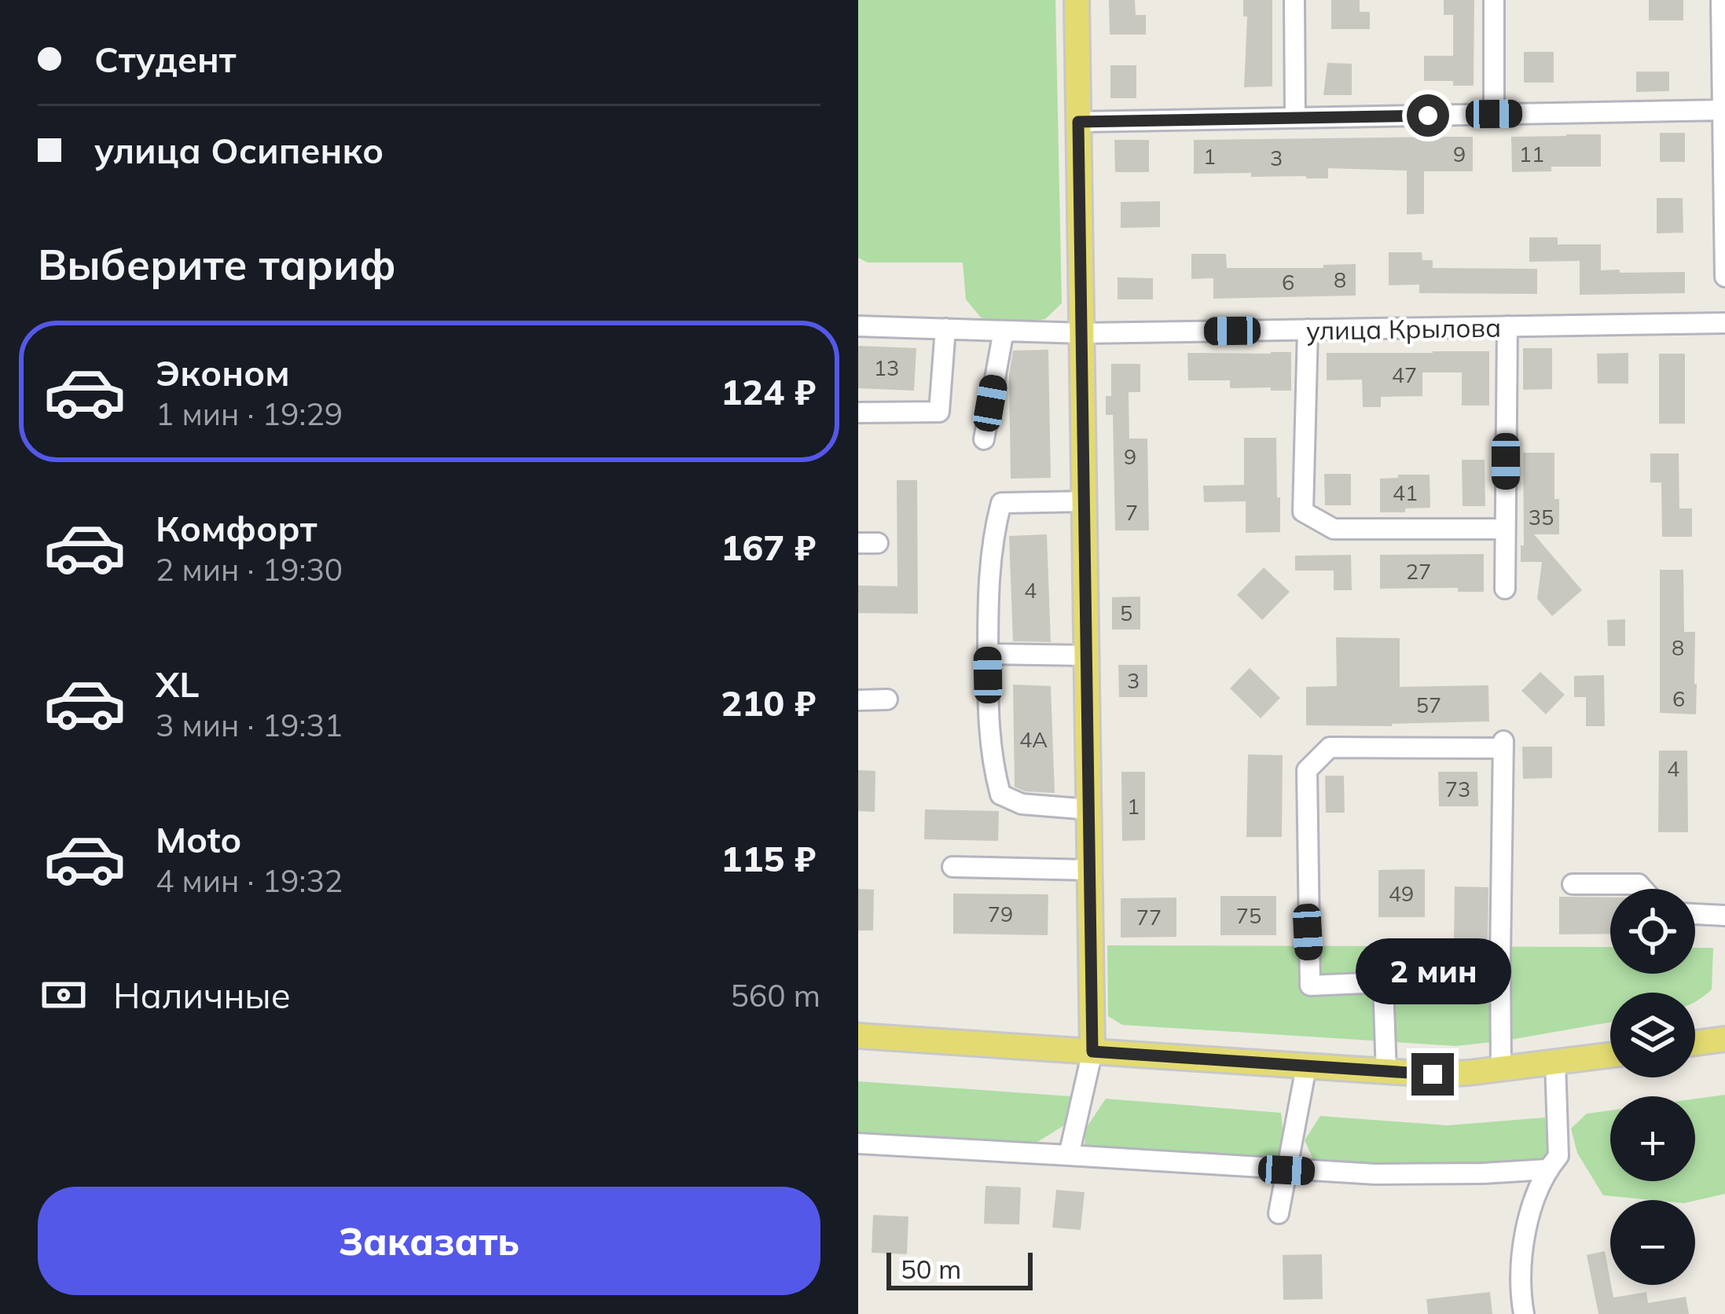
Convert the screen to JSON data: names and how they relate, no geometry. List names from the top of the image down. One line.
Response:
{"streets":{"street":["улица Крылова"]},"house_numbers":["9","11","1","3","8","6","13","47","9","41","7","35","27","4","5","8","3","6","57","4А","4","73","1","49","79","75","77"],"scale_bar":"50 m","page":{"banner":["Студент","улица Осипенко"],"heading":"Выберите тариф","list":[{"name":"Эконом","note":"1 мин · 19:29","value":"124 ₽"},{"name":"Комфорт","note":"2 мин · 19:30","value":"167 ₽"},{"name":"XL","note":"3 мин · 19:31","value":"210 ₽"},{"name":"Moto","note":"4 мин · 19:32","value":"115 ₽"}],"map_buttons":["+","−"],"bubble":"2 мин","pay":["Наличные","560 m"],"buttons":"Заказать","scale":"50 m"}}
